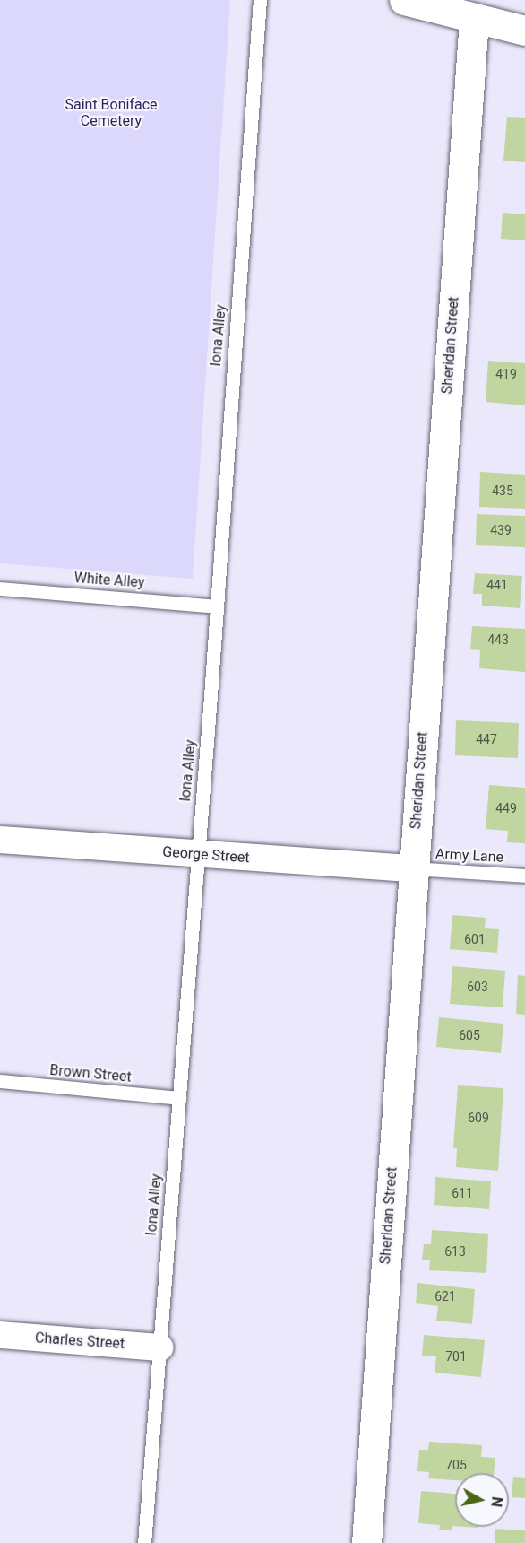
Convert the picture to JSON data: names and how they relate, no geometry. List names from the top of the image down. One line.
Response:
{"streets":{"street":["Sheridan Street","George Street","Charles Street"],"lane":["Iona Alley","White Alley","Army Lane","Brown Street"]},"crossings":[["Iona Alley","White Alley"],["Iona Alley","George Street"],["Iona Alley","Brown Street"],["Iona Alley","Charles Street"],["Sheridan Street","George Street"],["Sheridan Street","Army Lane"],["George Street","Army Lane"]],"parks":["Saint Boniface Cemetery"],"house_numbers":["419","435","439","441","443","447","449","601","603","605","609","611","613","621","701","705"],"north":"right"}
